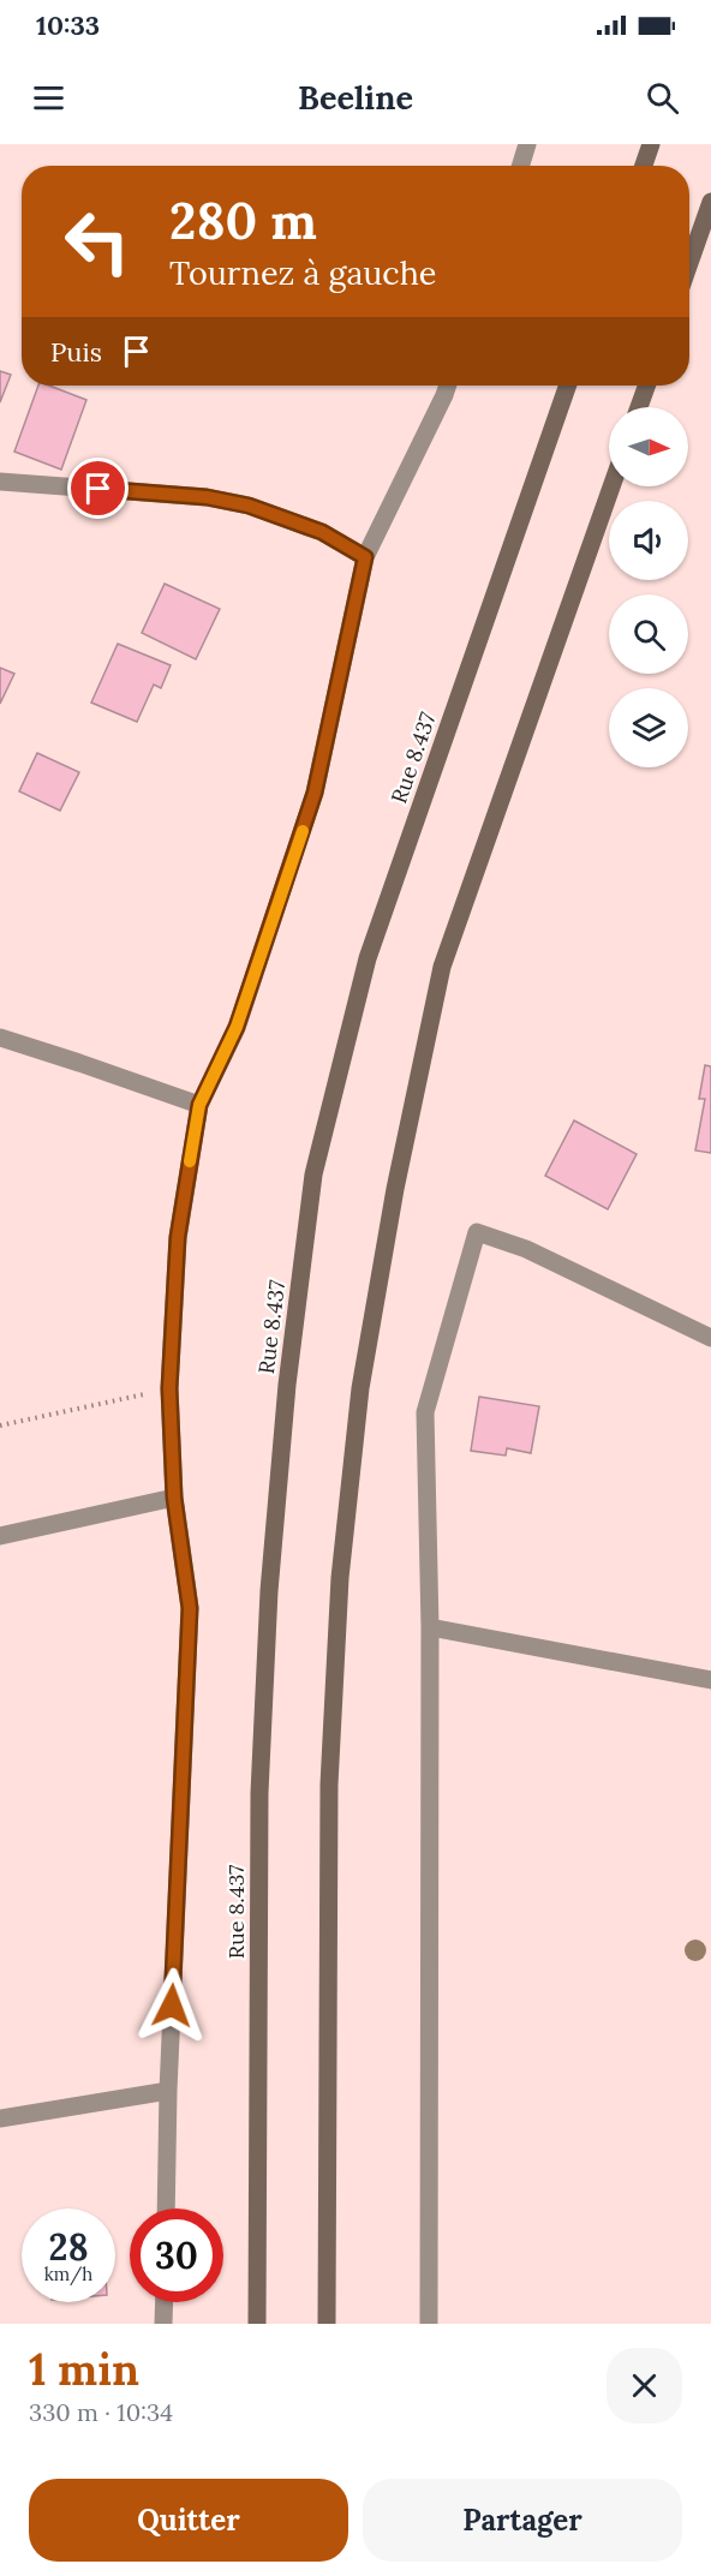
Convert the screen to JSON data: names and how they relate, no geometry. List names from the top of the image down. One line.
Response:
{"streets":{"main road":["Rue 8.437"]},"north":"right","page":{"status":"10:33","header":"Beeline","turn":["280 m","Tournez à gauche"],"then":"Puis","speed":"28 km/h","limit":"30","heading":["1 min","330 m · 10:34"],"buttons":["Quitter","Partager"]}}
